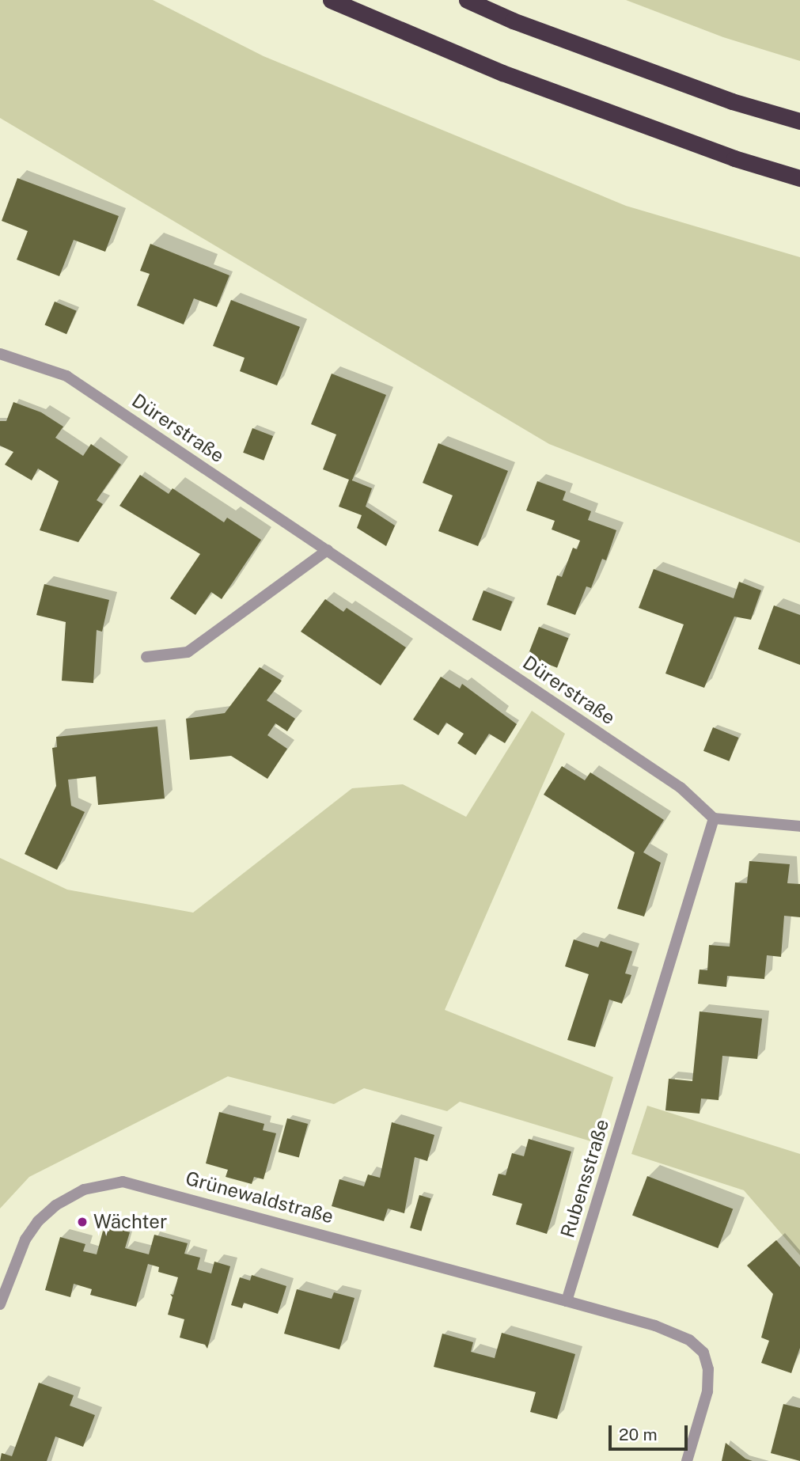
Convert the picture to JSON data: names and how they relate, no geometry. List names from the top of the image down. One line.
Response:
{"streets":{"street":["Dürerstraße","Rubensstraße","Grünewaldstraße"]},"crossings":[["Dürerstraße","Rubensstraße"],["Rubensstraße","Grünewaldstraße"]],"places":["Wächter"],"scale_bar":"20 m"}
